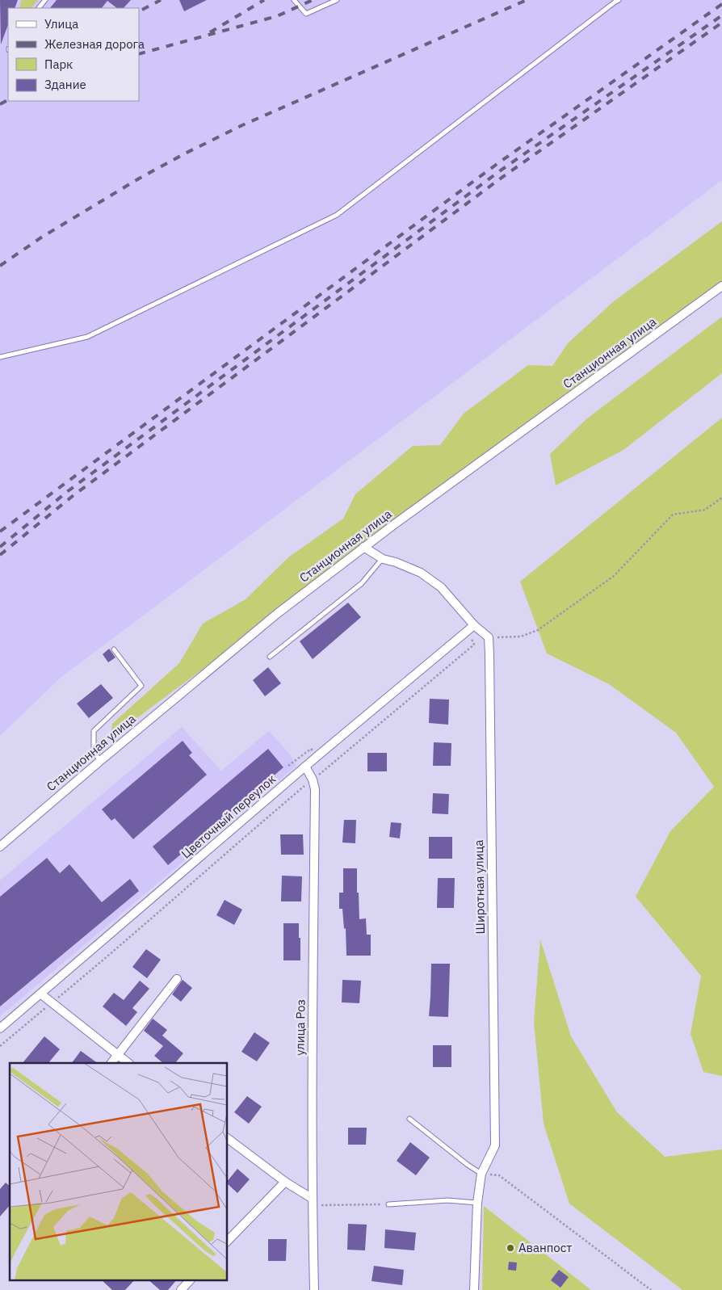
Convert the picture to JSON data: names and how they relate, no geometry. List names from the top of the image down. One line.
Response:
{"streets":{"street":["Станционная улица","Цветочный переулок","Широтная улица","улица Роз"]},"crossings":[["Цветочный переулок","улица Роз"]],"places":["Аванпост"],"legend":["Улица","Железная дорога","Парк","Здание"]}
